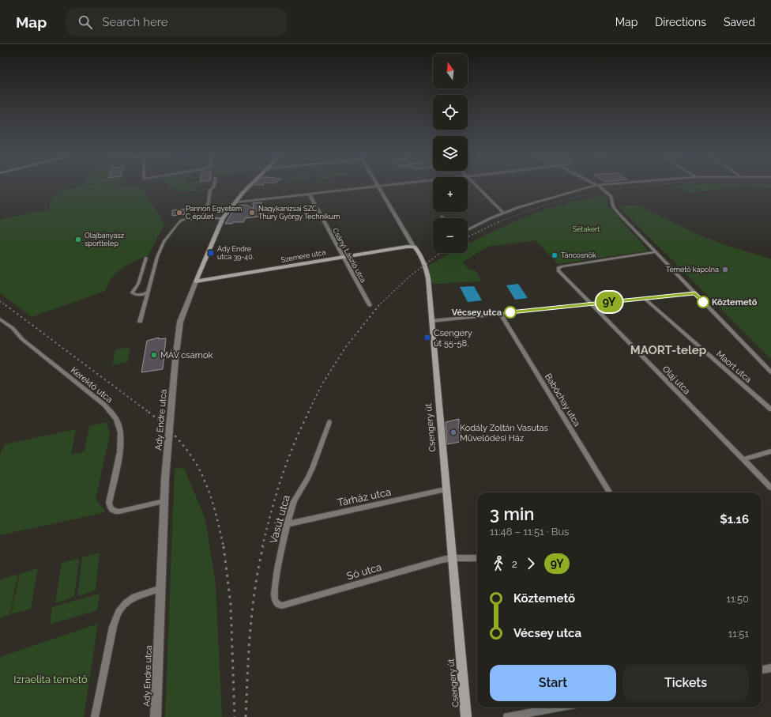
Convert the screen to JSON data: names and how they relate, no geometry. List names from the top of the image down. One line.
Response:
{"streets":{"main road":["Szemere utca","Ady Endre utca","Csengery út"],"street":["Csányi László utca","Maort utca","Olaj utca","Kerektó utca","Babóchay utca","Tárház utca","Vasút utca","Só utca"]},"crossings":[["Csányi László utca","Szemere utca"],["Szemere utca","Ady Endre utca"],["Szemere utca","Csengery út"],["Kerektó utca","Ady Endre utca"],["Csengery út","Tárház utca"],["Csengery út","Só utca"],["Tárház utca","Vasút utca"],["Vasút utca","Só utca"]],"districts":["MAORT-telep"],"parks":["Sétakert","Izraelita temető"],"places":{"other":["Pannon Egyetem C épület","Nagykanizsai SZC Thúry György Technikum","Olajbányász sporttelep","Táncosnők","Temető kápolna","Köztemető","Vécsey utca","MÁV csarnok","Kodály Zoltán Vasutas Művelődési Ház"],"transit":["Ady Endre utca 39-40.","Csengery út 55-58."]},"lines":["bus line 9Y"],"north":"top","page":{"header":"Map","search":"Search here","nav":["Map","Directions","Saved"],"on_map":"9Y","map_buttons":["+","−"],"heading":["3 min","11:48 – 11:51 · Bus","$1.16"],"legs":["2","9Y"],"list":[{"name":"Köztemető","value":"11:50"},{"name":"Vécsey utca","value":"11:51"}],"buttons":["Start","Tickets"]}}
